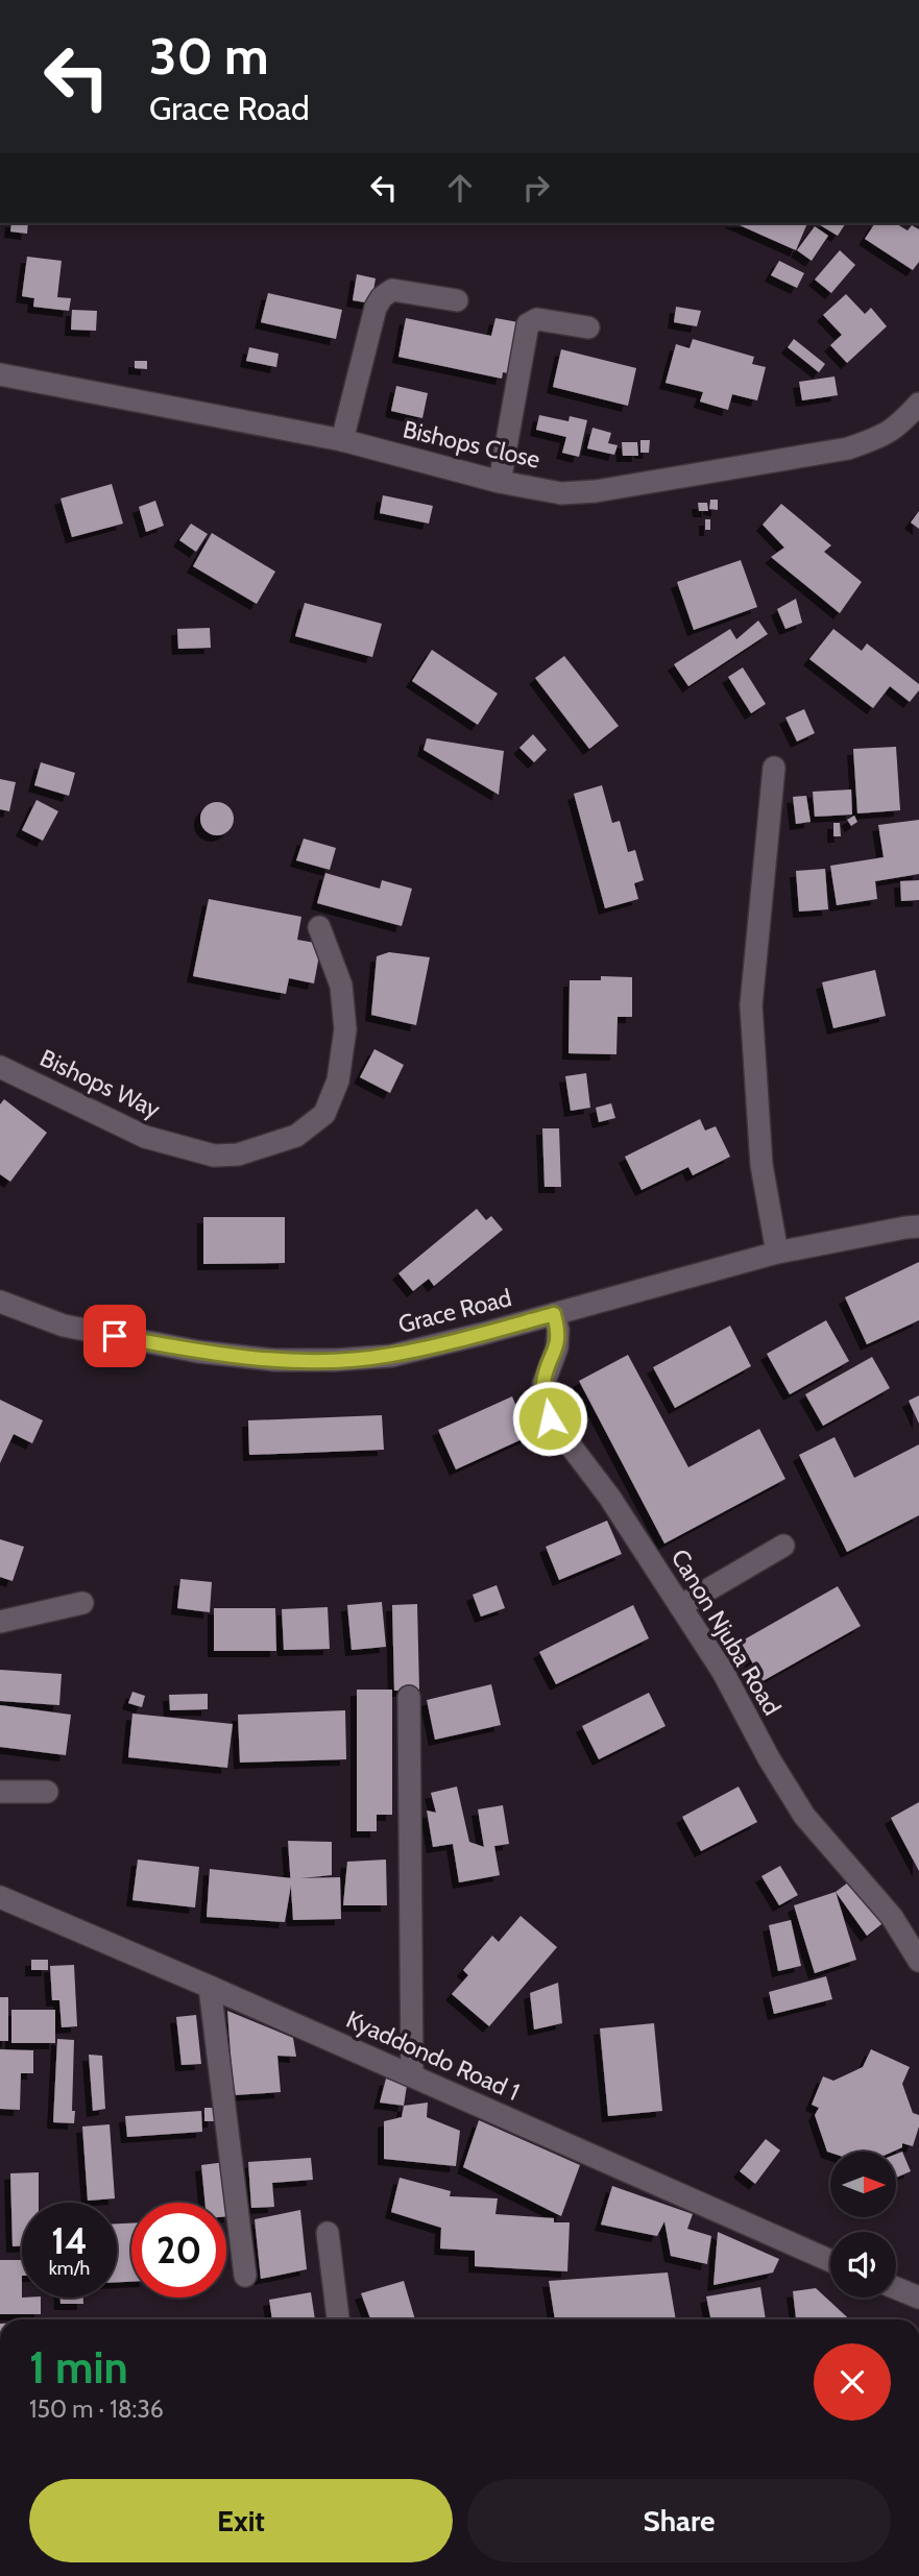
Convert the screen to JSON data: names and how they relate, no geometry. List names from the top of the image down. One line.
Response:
{"streets":{"street":["Bishops Close","Bishops Way","Grace Road","Canon Njuba Road","Kyaddondo Road 1"]},"crossings":[["Grace Road","Canon Njuba Road"]],"north":"right","page":{"turn":["30 m","Grace Road"],"speed":"14 km/h","limit":"20","heading":["1 min","150 m · 18:36"],"buttons":["Exit","Share"]}}
